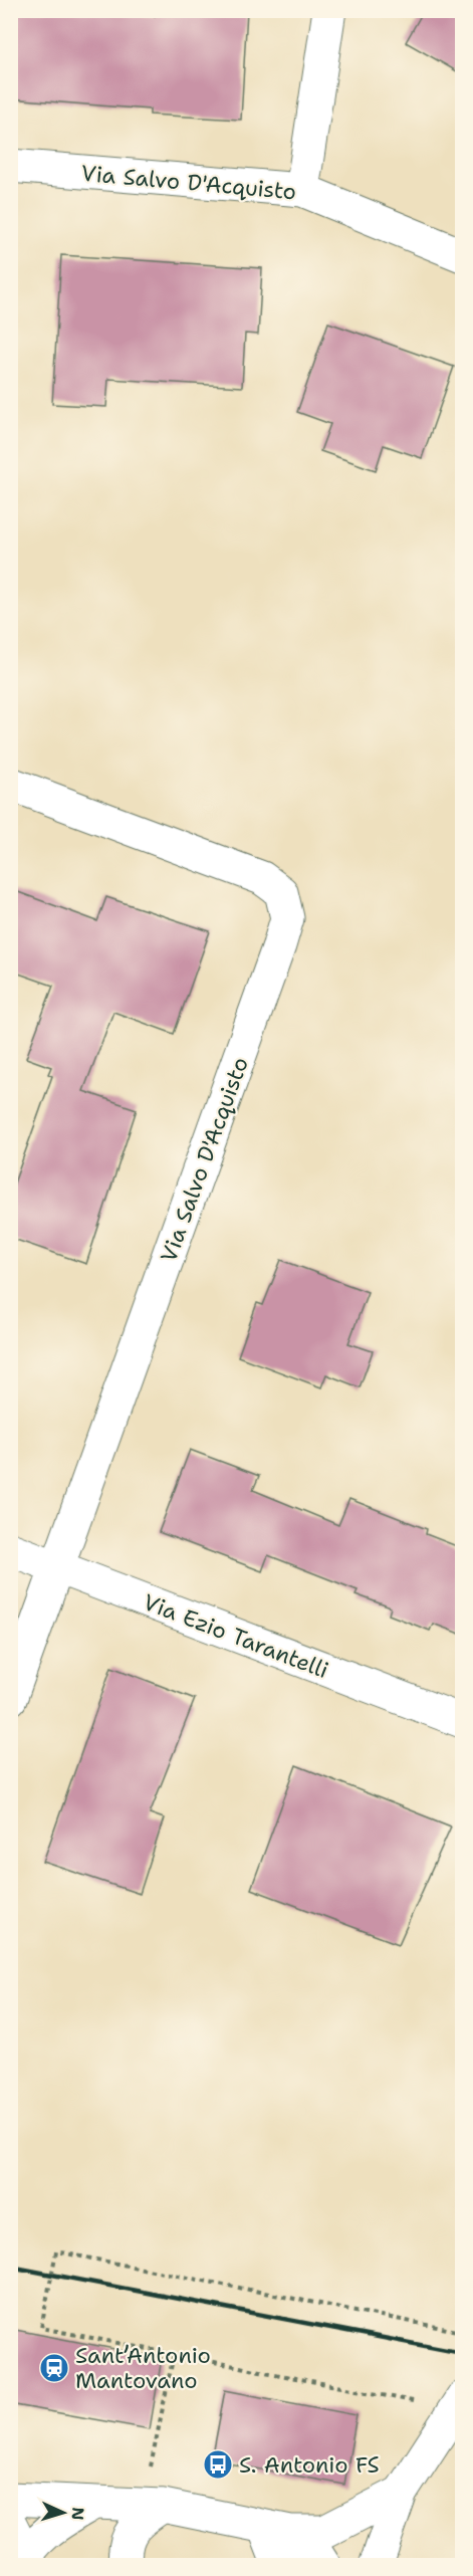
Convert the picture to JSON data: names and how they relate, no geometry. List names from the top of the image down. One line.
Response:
{"streets":{"street":["Via Salvo D'Acquisto","Via Ezio Tarantelli"]},"crossings":[["Via Salvo D'Acquisto","Via Ezio Tarantelli"]],"places":{"station":["Sant’Antonio Mantovano"],"bus stop":["S. Antonio FS"]},"north":"right"}
